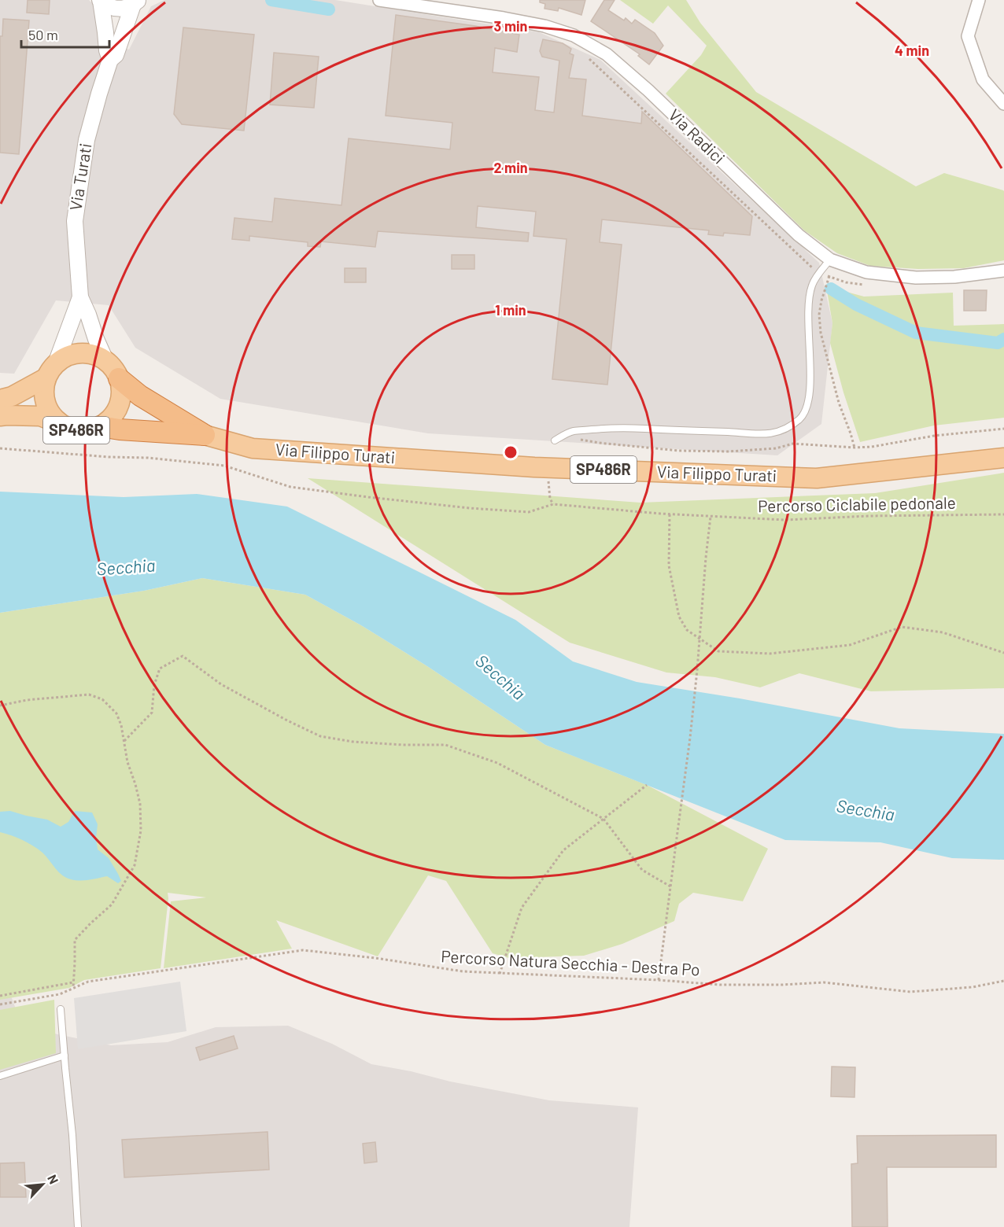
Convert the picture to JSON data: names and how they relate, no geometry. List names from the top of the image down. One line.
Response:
{"streets":{"highway":["SP486R"],"main road":["Via Filippo Turati"],"street":["Via Radici","Via Turati"],"path":["Percorso Ciclabile pedonale","Percorso Natura Secchia - Destra Po"]},"crossings":[["SP486R","Via Filippo Turati"]],"water":["Secchia"],"scale_bar":"50 m","north":"top right","rings":["3 min","4 min","2 min","1 min"]}
